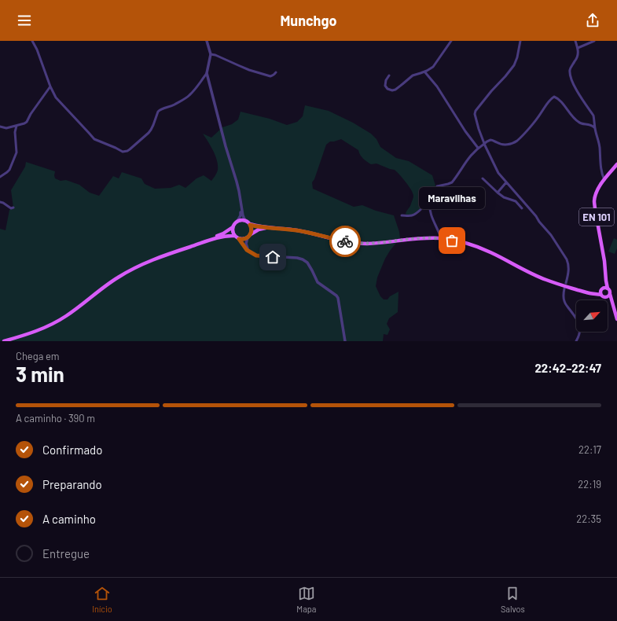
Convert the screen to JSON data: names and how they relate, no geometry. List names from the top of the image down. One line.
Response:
{"streets":{"main road":["EN 101"]},"places":["Maravilhas"],"north":"top right","page":{"header":"Munchgo","bubble":"Maravilhas","heading":["3 min","Chega em","22:42–22:47"],"bar":"A caminho · 390 m","list":[["Confirmado","22:17"],["Preparando","22:19"],["A caminho","22:35"],"Entregue"],"tabs":["Início","Mapa","Salvos"]}}
